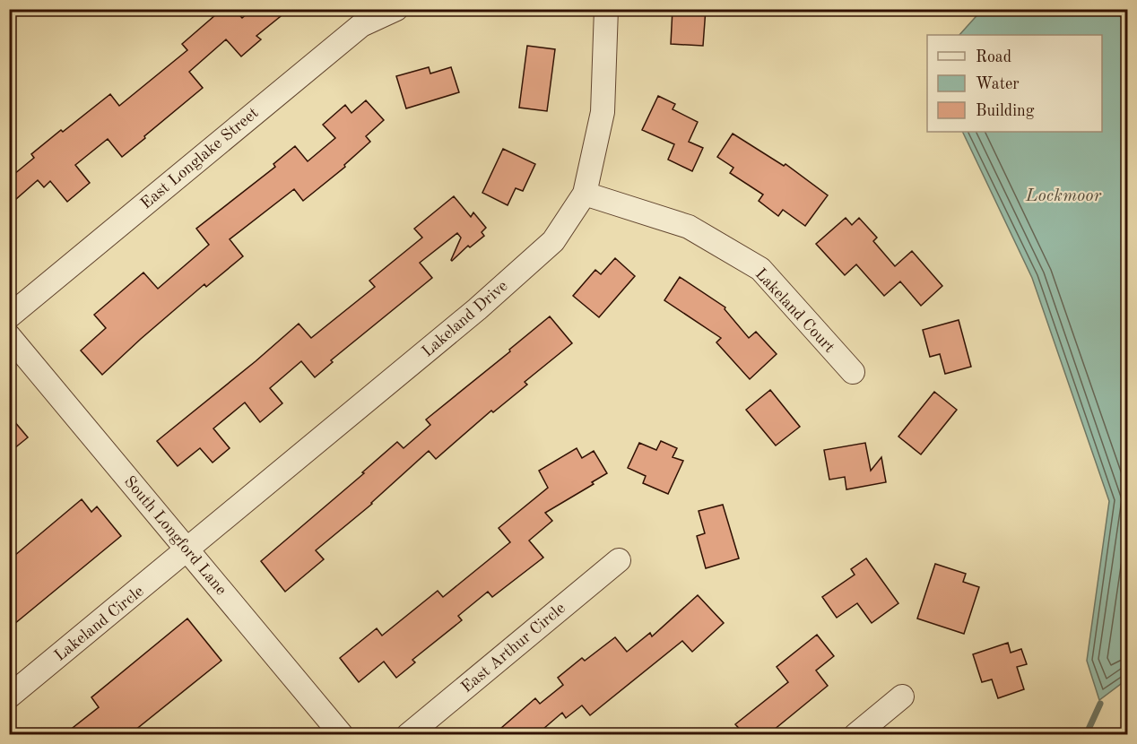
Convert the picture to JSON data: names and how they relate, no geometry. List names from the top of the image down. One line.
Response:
{"streets":{"street":["East Longlake Street","Lakeland Court","Lakeland Drive","South Longford Lane","Lakeland Circle","East Arthur Circle"]},"crossings":[["Lakeland Court","Lakeland Drive"],["Lakeland Drive","South Longford Lane"],["Lakeland Drive","Lakeland Circle"],["South Longford Lane","Lakeland Circle"]],"water":["Lockmoor"],"legend":["Road","Water","Building"]}
